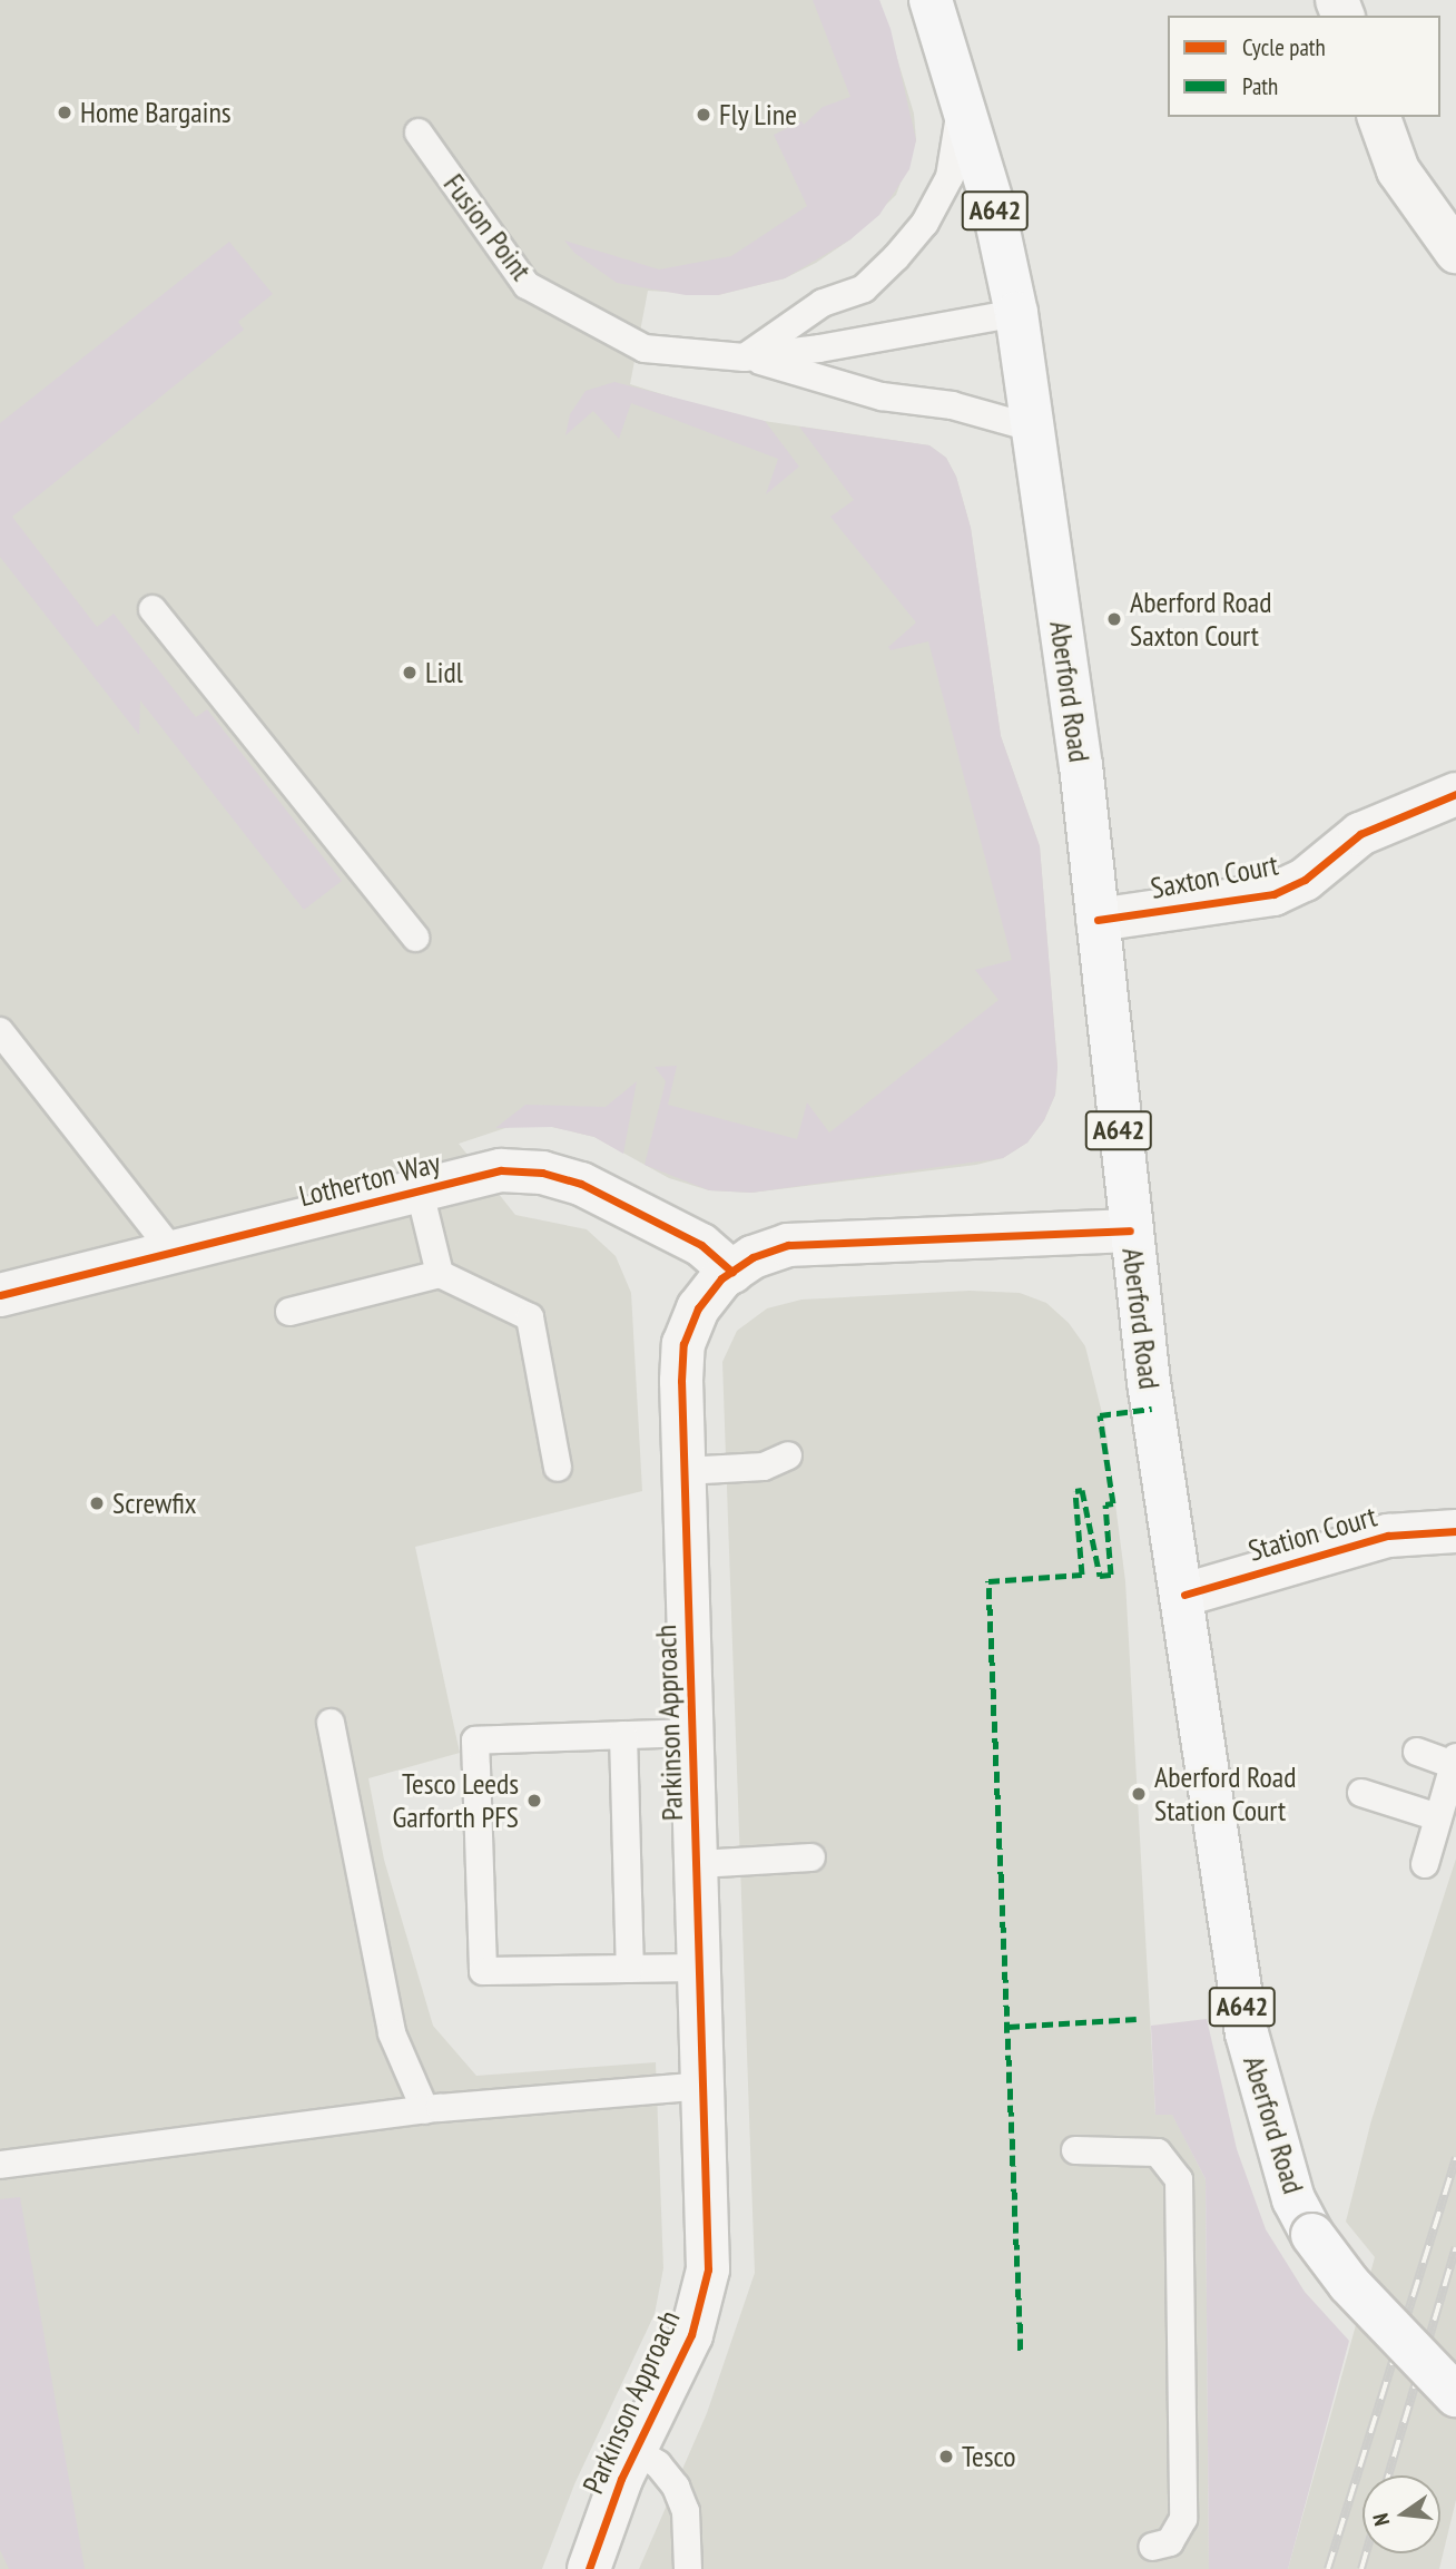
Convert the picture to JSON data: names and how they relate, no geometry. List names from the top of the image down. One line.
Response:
{"streets":{"main road":["A642","Aberford Road"],"street":["Saxton Court","Lotherton Way","Station Court","Parkinson Approach"],"lane":["Fusion Point"]},"crossings":[["Fusion Point","Aberford Road"],["Aberford Road","Saxton Court"],["Aberford Road","Station Court"],["Aberford Road","Parkinson Approach"],["Lotherton Way","Parkinson Approach"]],"places":["Home Bargains","Fly Line","Aberford Road Saxton Court","Lidl","Screwfix","Aberford Road Station Court","Tesco Leeds Garforth PFS","Tesco"],"legend":["Cycle path","Path"],"north":"left"}
